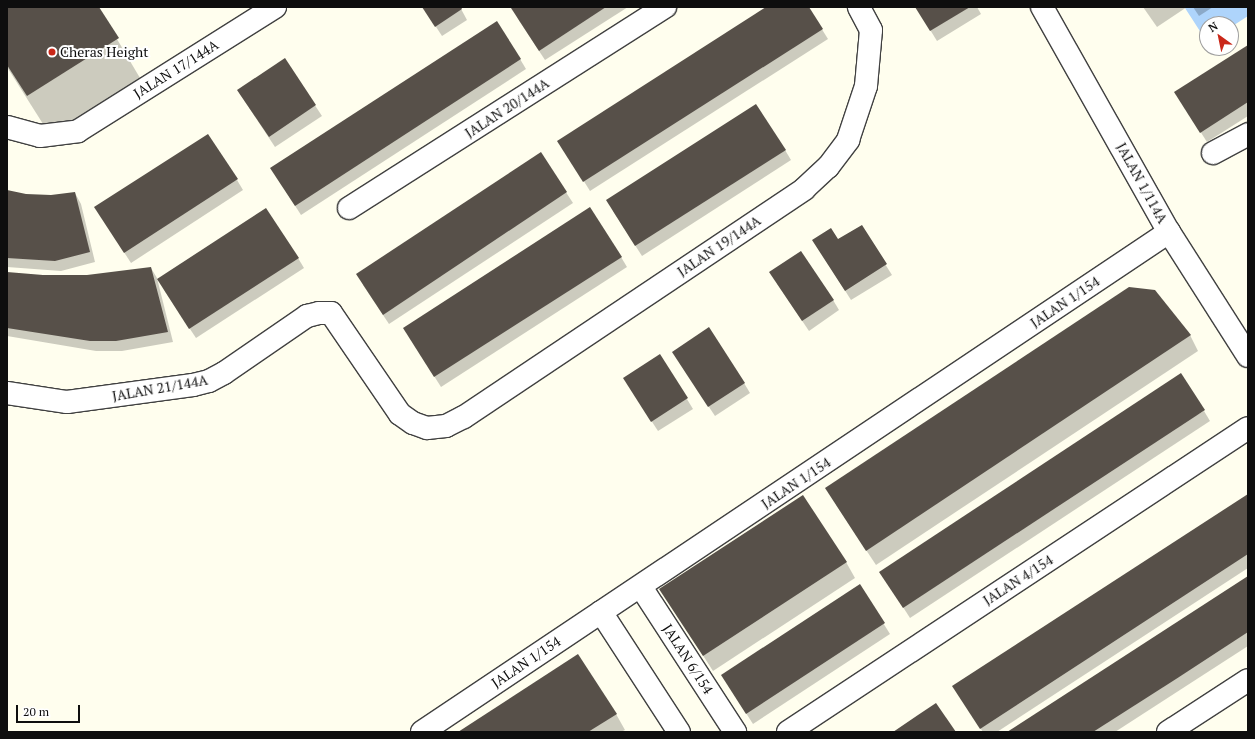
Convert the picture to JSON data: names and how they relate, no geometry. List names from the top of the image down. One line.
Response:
{"streets":{"street":["JALAN 17/144A","JALAN 20/144A","JALAN 1/114A","JALAN 19/144A","JALAN 1/154","JALAN 21/144A","JALAN 4/154","JALAN 6/154"]},"crossings":[["JALAN 1/114A","JALAN 1/154"],["JALAN 19/144A","JALAN 21/144A"],["JALAN 1/154","JALAN 6/154"]],"places":["Cheras Height"],"scale_bar":"20 m","north":"top left"}
